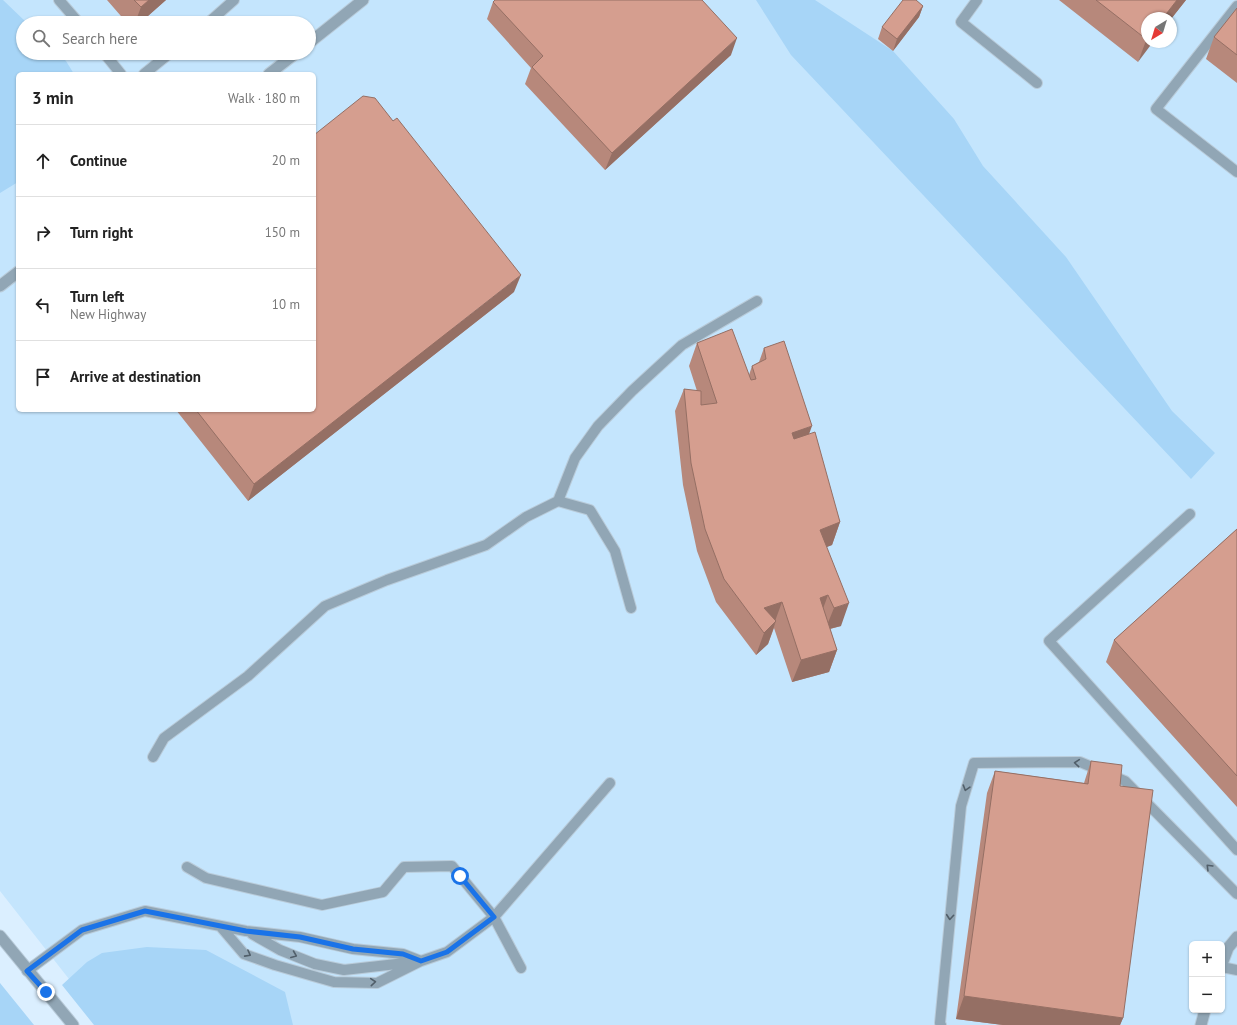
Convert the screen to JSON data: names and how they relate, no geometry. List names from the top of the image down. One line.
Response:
{"north":"bottom left","page":{"search":"Search here","heading":["3 min","Walk · 180 m"],"list":[["Continue","20 m"],["Turn right","150 m"],["Turn left","New Highway","10 m"],"Arrive at destination"],"map_buttons":["+","−"]}}
